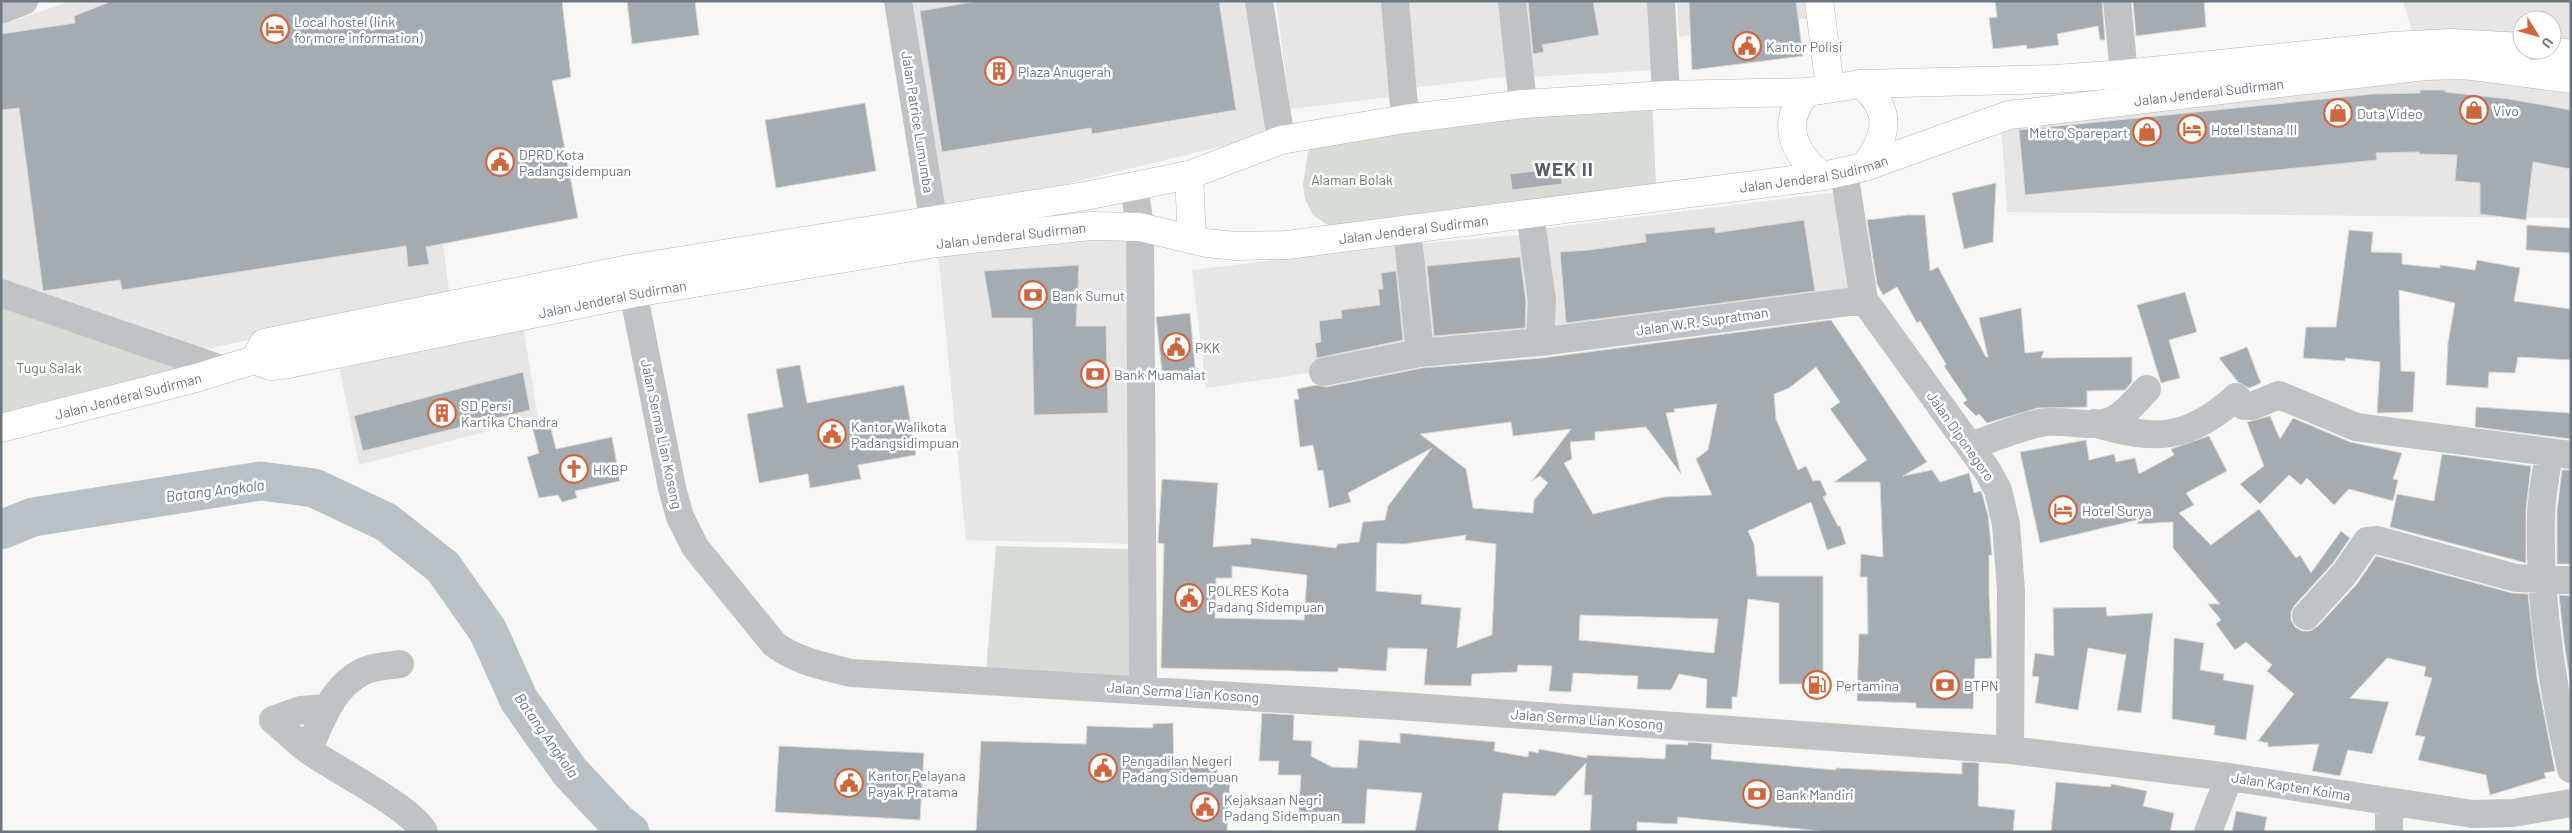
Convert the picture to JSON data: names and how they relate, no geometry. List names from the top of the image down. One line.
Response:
{"streets":{"main road":["Jalan Jenderal Sudirman"],"street":["Jalan Patrice Lumumba","Jalan W.R. Supratman","Jalan Serma Lian Kosong","Jalan Diponegoro","Jalan Kapten Koima"]},"crossings":[["Jalan Jenderal Sudirman","Jalan Patrice Lumumba"],["Jalan Jenderal Sudirman","Jalan Serma Lian Kosong"],["Jalan Jenderal Sudirman","Jalan Diponegoro"],["Jalan W.R. Supratman","Jalan Diponegoro"],["Jalan Serma Lian Kosong","Jalan Diponegoro"],["Jalan Serma Lian Kosong","Jalan Kapten Koima"],["Jalan Diponegoro","Jalan Kapten Koima"]],"districts":["WEK II"],"water":["Batang Angkola"],"parks":["Alaman Bolak","Tugu Salak"],"places":{"hotel":["Local hostel (link for more information)","Hotel Istana III","Hotel Surya"],"public building":["Kantor Polisi","DPRD Kota Padangsidempuan","PKK","Kantor Walikota Padangsidimpuan","POLRES Kota Padang Sidempuan","Pengadilan Negeri Padang Sidempuan","Kantor Pelayana Payak Pratama","Kejaksaan Negri Padang Sidempuan"],"building":["Plaza Anugerah","SD Persi Kartika Chandra"],"shop":["Vivo","Duta Video","Metro Sparepart"],"bank":["Bank Sumut","Bank Muamalat","BTPN","Bank Mandiri"],"church":["HKBP"],"fuel station":["Pertamina"]},"north":"bottom right"}
